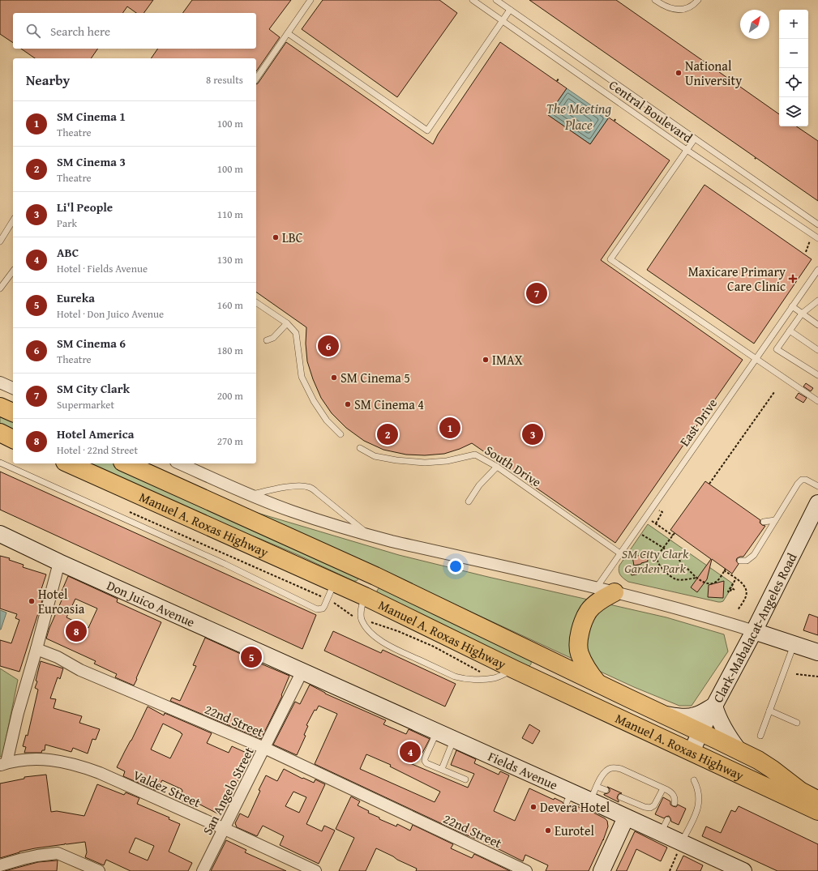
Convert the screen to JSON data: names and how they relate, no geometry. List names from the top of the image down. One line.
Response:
{"streets":{"main road":["Manuel A. Roxas Highway","Don Juico Avenue","Clark-Mabalacat-Angeles Road","Fields Avenue"],"street":["22nd Street","Valdez Street","San Angelo Street"],"lane":["Central Boulevard","East Drive","South Drive"]},"crossings":[["East Drive","South Drive"],["Manuel A. Roxas Highway","Clark-Mabalacat-Angeles Road"],["Don Juico Avenue","Fields Avenue"],["Don Juico Avenue","San Angelo Street"],["22nd Street","San Angelo Street"],["Fields Avenue","San Angelo Street"],["Valdez Street","San Angelo Street"]],"water":["The Meeting Place"],"parks":["SM City Clark Garden Park"],"places":{"other":["National University","LBC","IMAX","SM Cinema 5","SM Cinema 4","Hotel Euroasia","Devera Hotel","Eurotel"],"health":["Maxicare Primary Care Clinic"]},"north":"top right","page":{"map_buttons":["+","−"],"search":"Search here","heading":["Nearby","8 results"],"list":[{"mark":"1","name":"SM Cinema 1","note":"Theatre","value":"100 m"},{"mark":"2","name":"SM Cinema 3","note":"Theatre","value":"100 m"},{"mark":"3","name":"Li'l People","note":"Park","value":"110 m"},{"mark":"4","name":"ABC","note":"Hotel · Fields Avenue","value":"130 m"},{"mark":"5","name":"Eureka","note":"Hotel · Don Juico Avenue","value":"160 m"},{"mark":"6","name":"SM Cinema 6","note":"Theatre","value":"180 m"},{"mark":"7","name":"SM City Clark","note":"Supermarket","value":"200 m"},{"mark":"8","name":"Hotel America","note":"Hotel · 22nd Street","value":"270 m"}],"pins":["7","6","1","2","3","8","5","4"]}}
